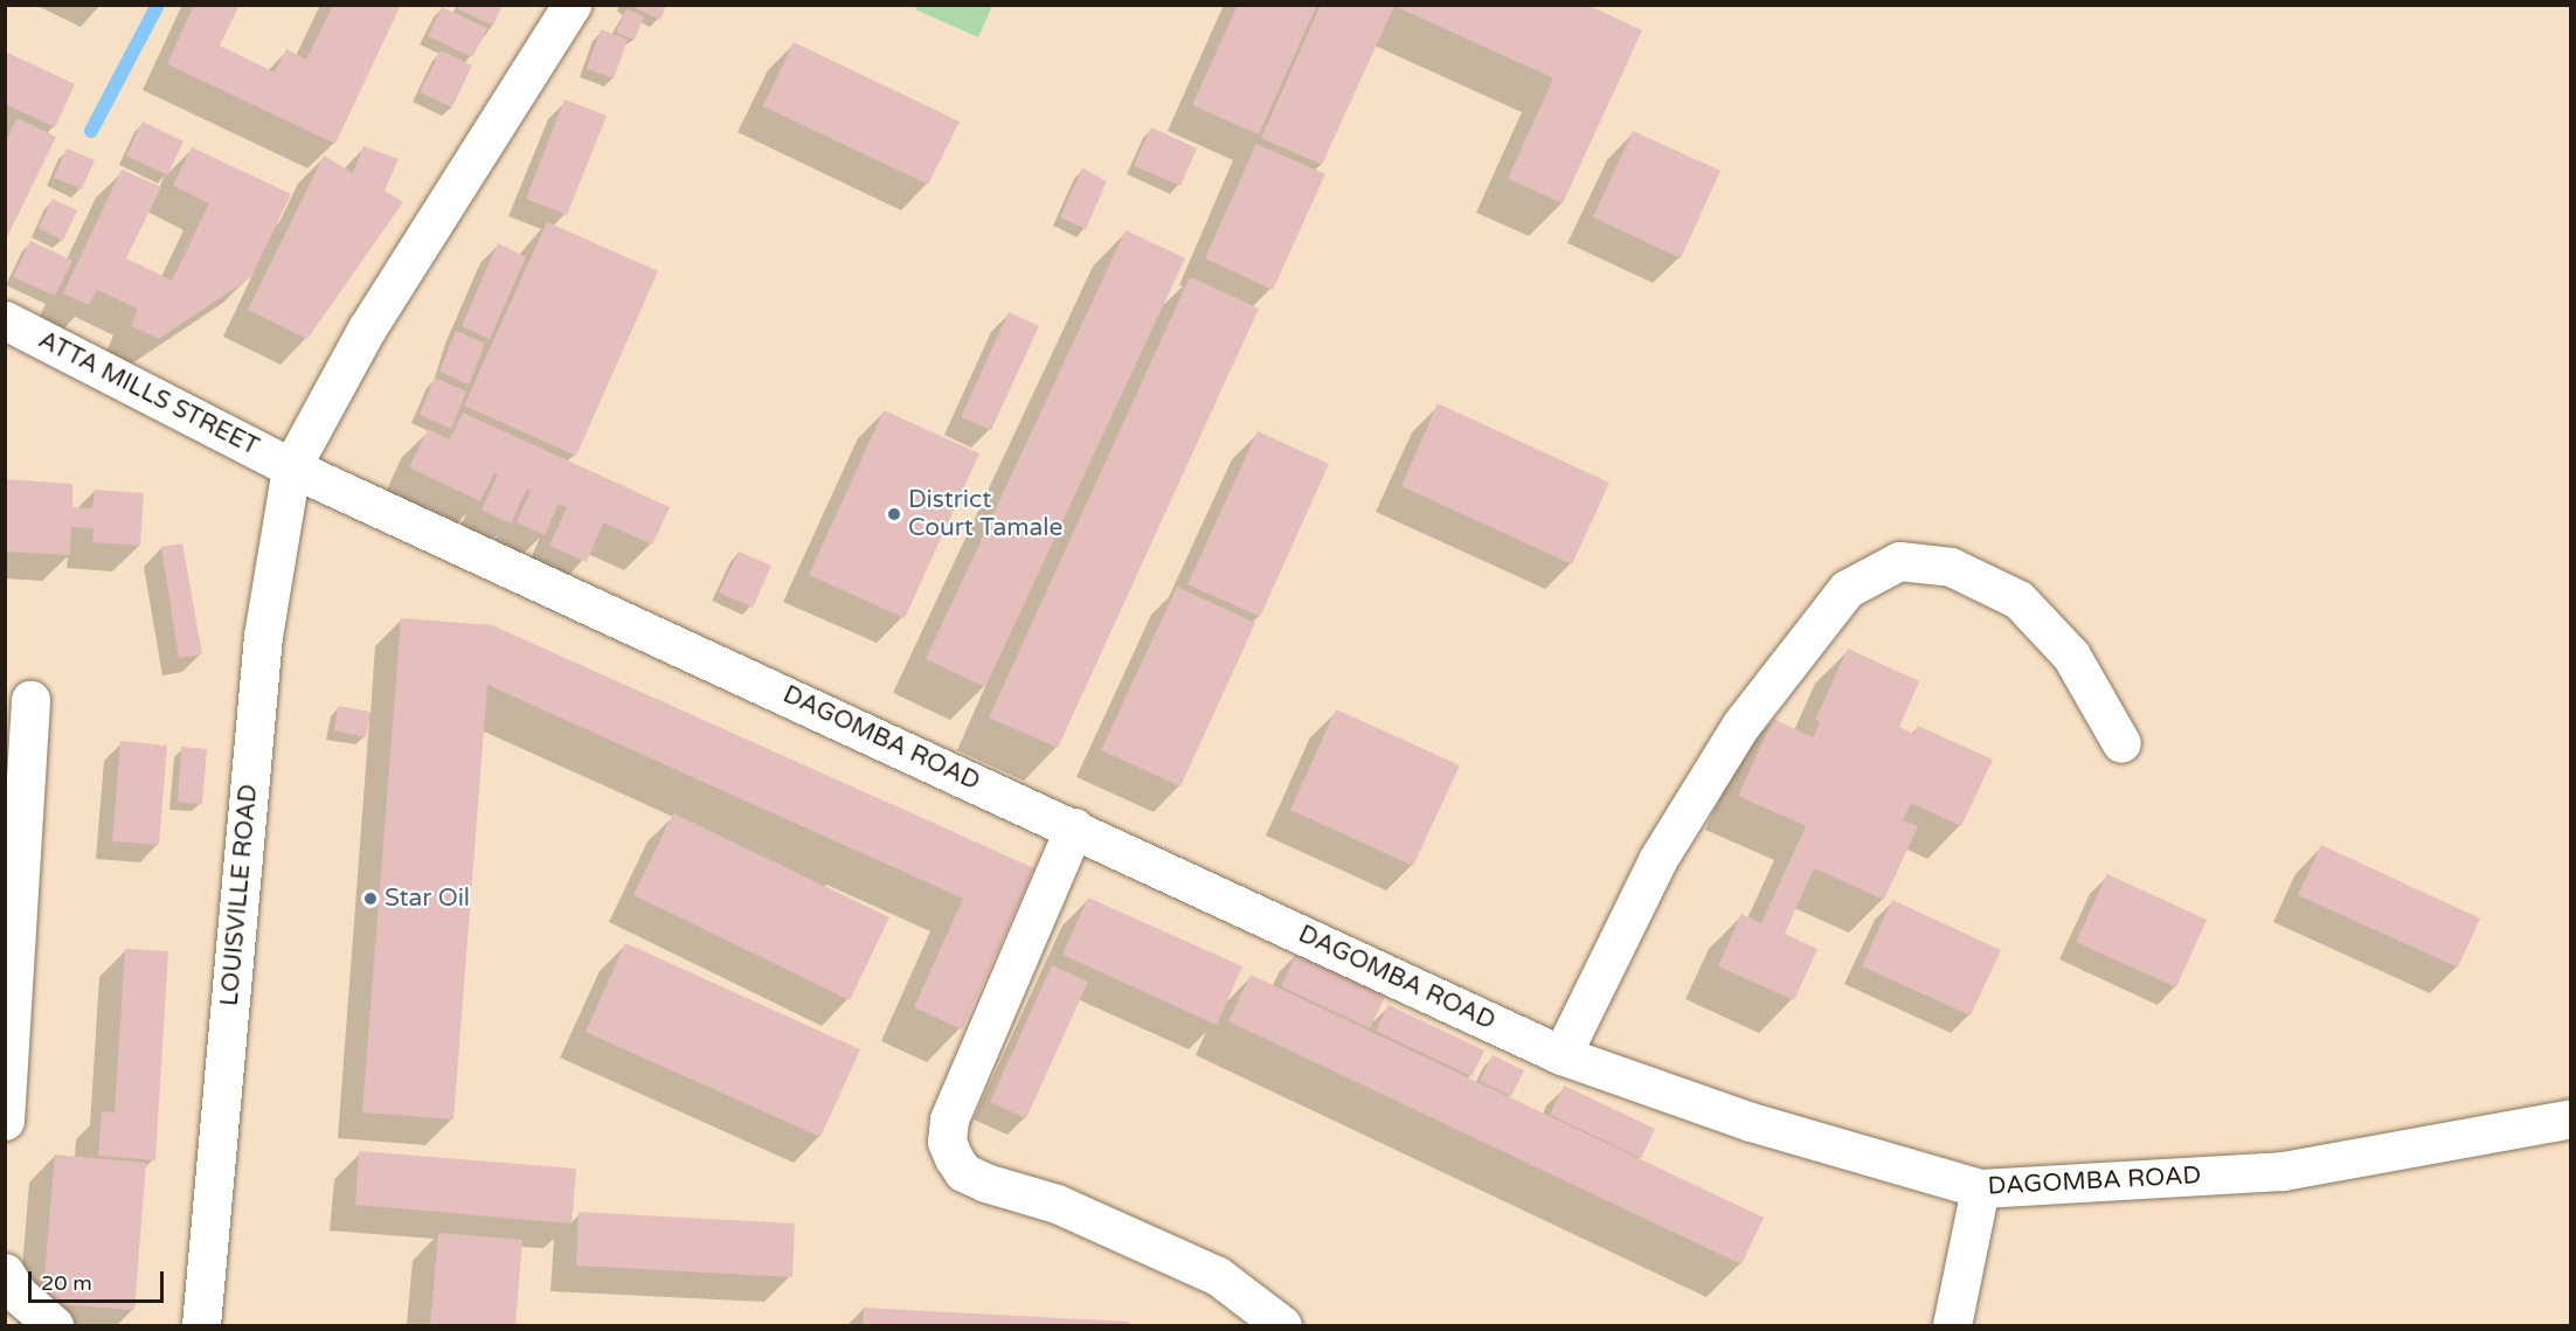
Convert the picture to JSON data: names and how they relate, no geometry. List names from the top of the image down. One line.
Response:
{"streets":{"street":["ATTA MILLS STREET","DAGOMBA ROAD","LOUISVILLE ROAD"]},"crossings":[["ATTA MILLS STREET","DAGOMBA ROAD"],["ATTA MILLS STREET","LOUISVILLE ROAD"],["DAGOMBA ROAD","LOUISVILLE ROAD"]],"places":["District Court Tamale","Star Oil"],"scale_bar":"20 m"}
